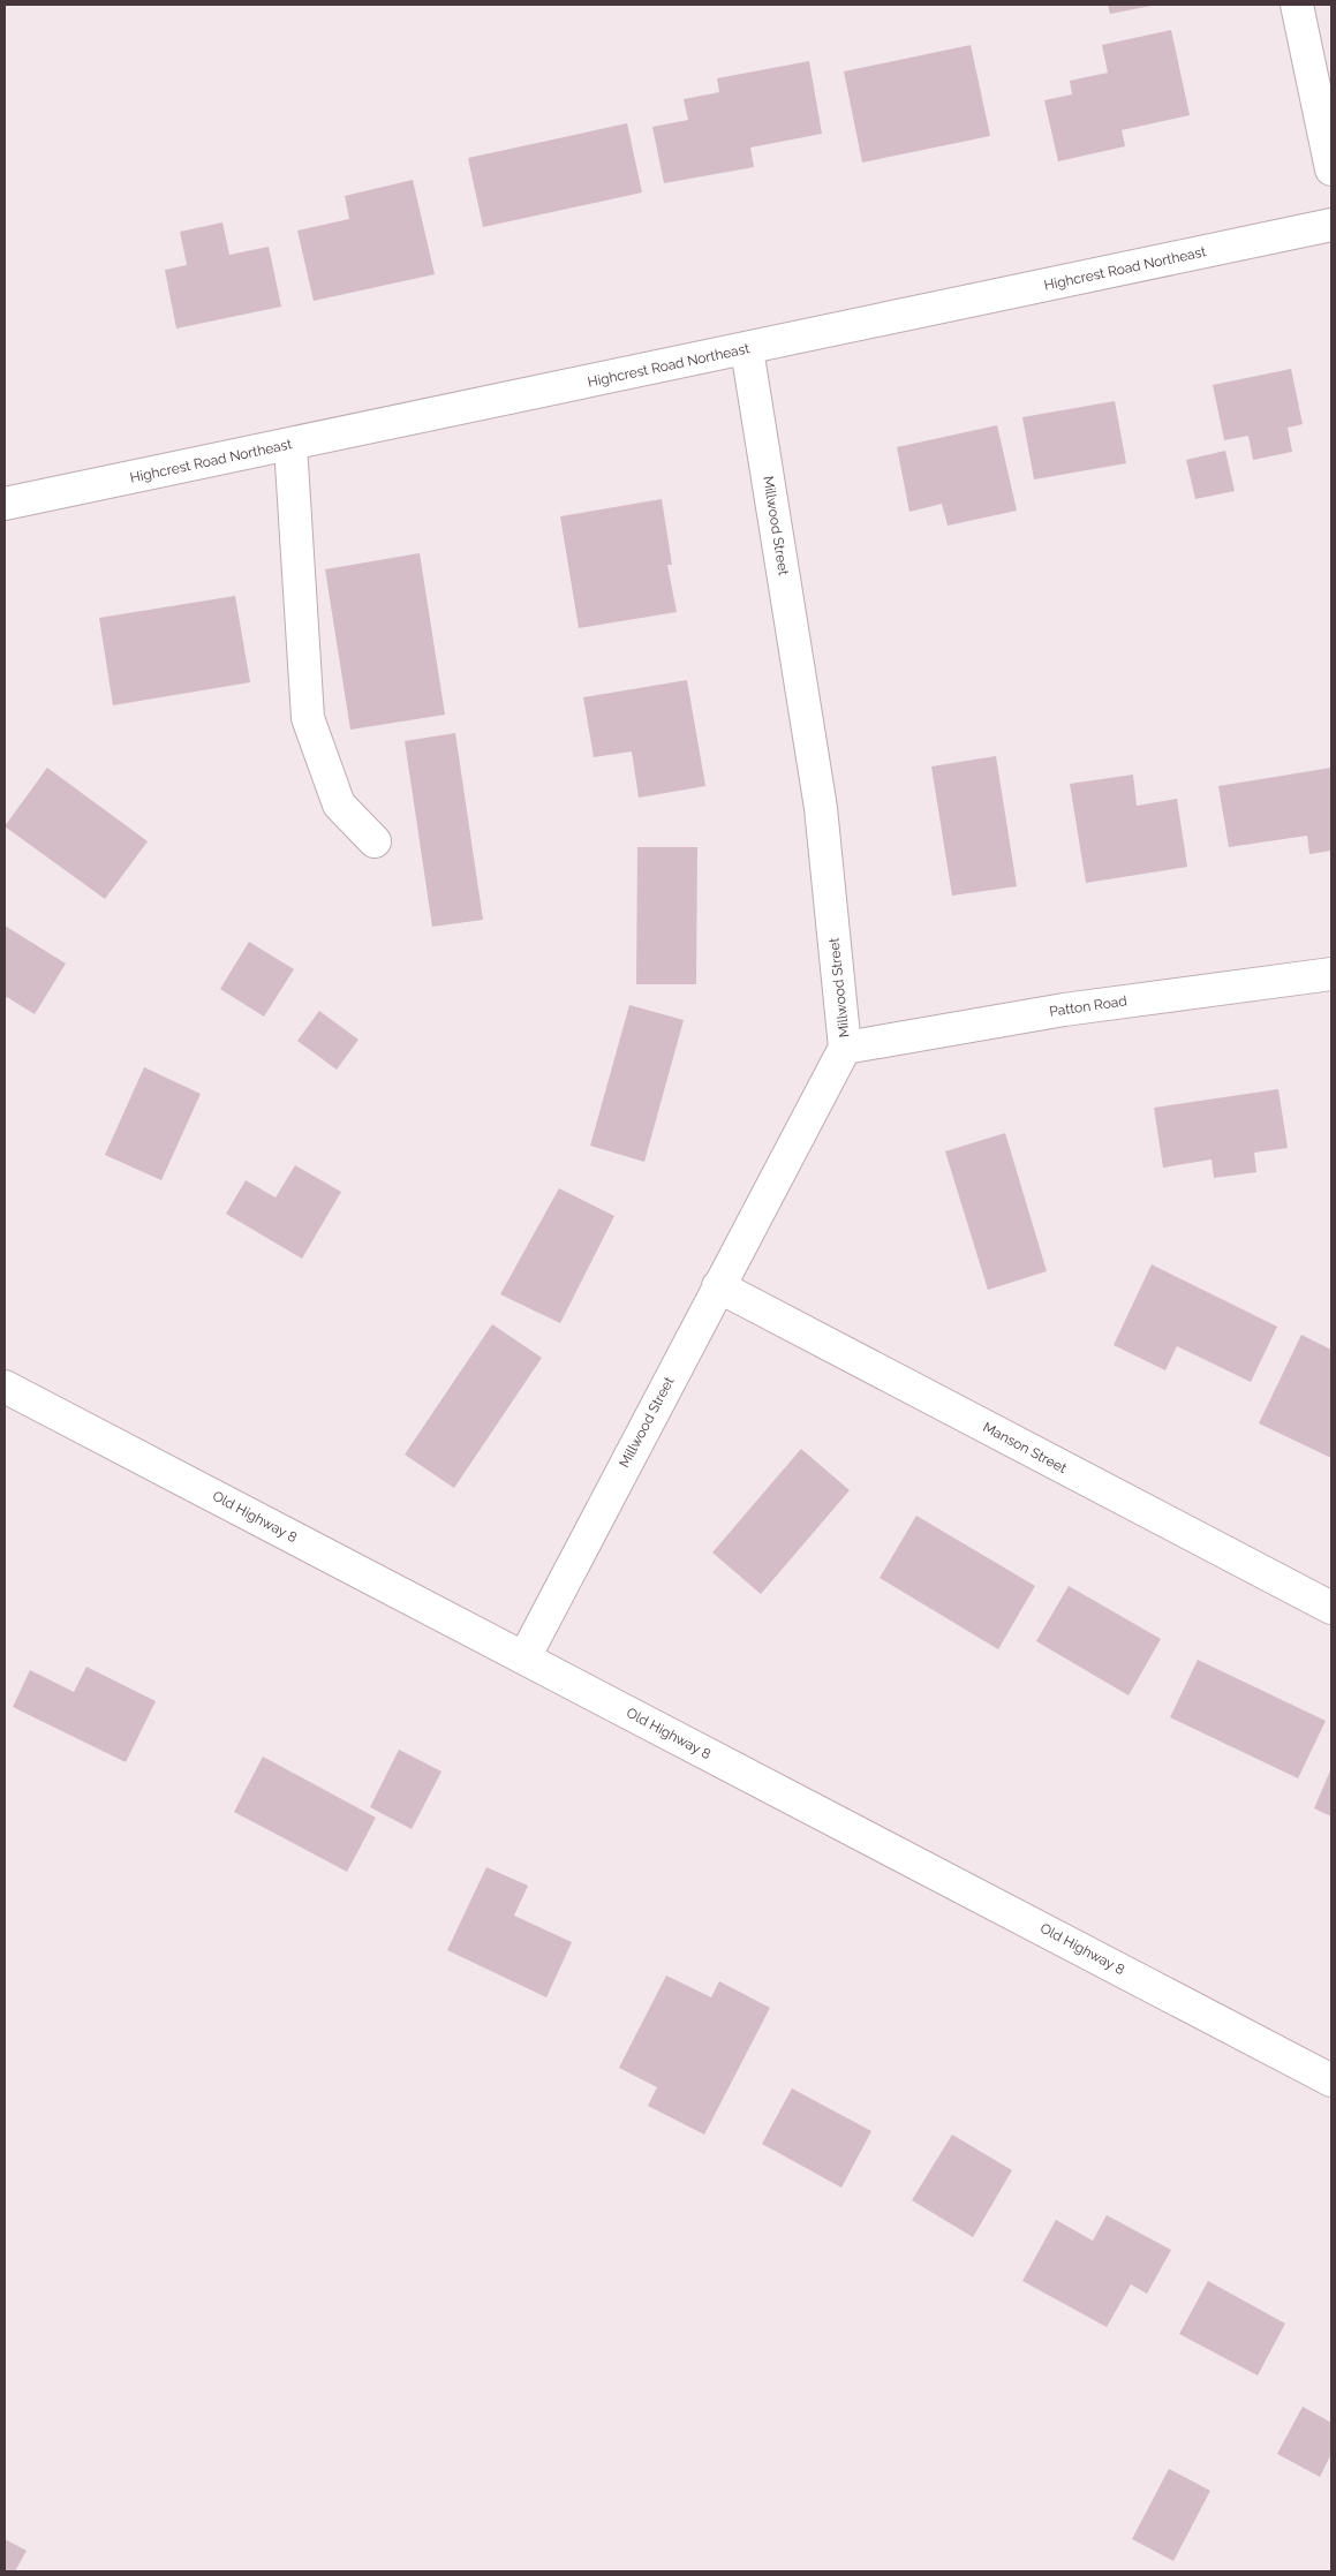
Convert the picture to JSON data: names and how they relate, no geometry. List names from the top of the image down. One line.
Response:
{"streets":{"street":["Highcrest Road Northeast","Millwood Street","Patton Road","Manson Street","Old Highway 8"]},"crossings":[["Highcrest Road Northeast","Millwood Street"],["Millwood Street","Patton Road"],["Millwood Street","Manson Street"],["Millwood Street","Old Highway 8"]]}
